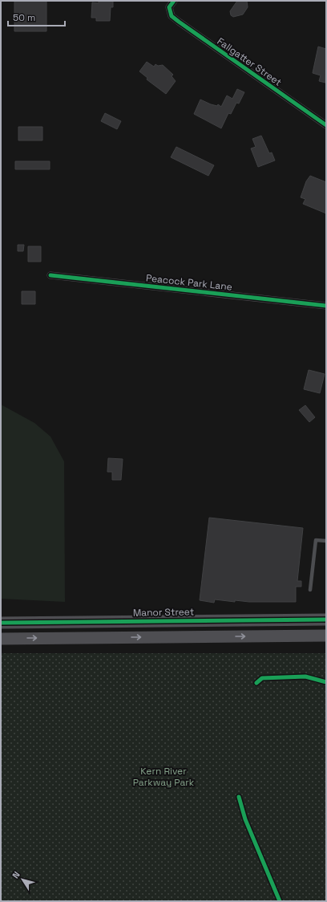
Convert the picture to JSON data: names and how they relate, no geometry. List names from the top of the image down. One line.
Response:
{"streets":{"main road":["Manor Street"],"street":["Fallgatter Street","Peacock Park Lane"]},"parks":["Kern River Parkway Park"],"scale_bar":"50 m","north":"top left"}
